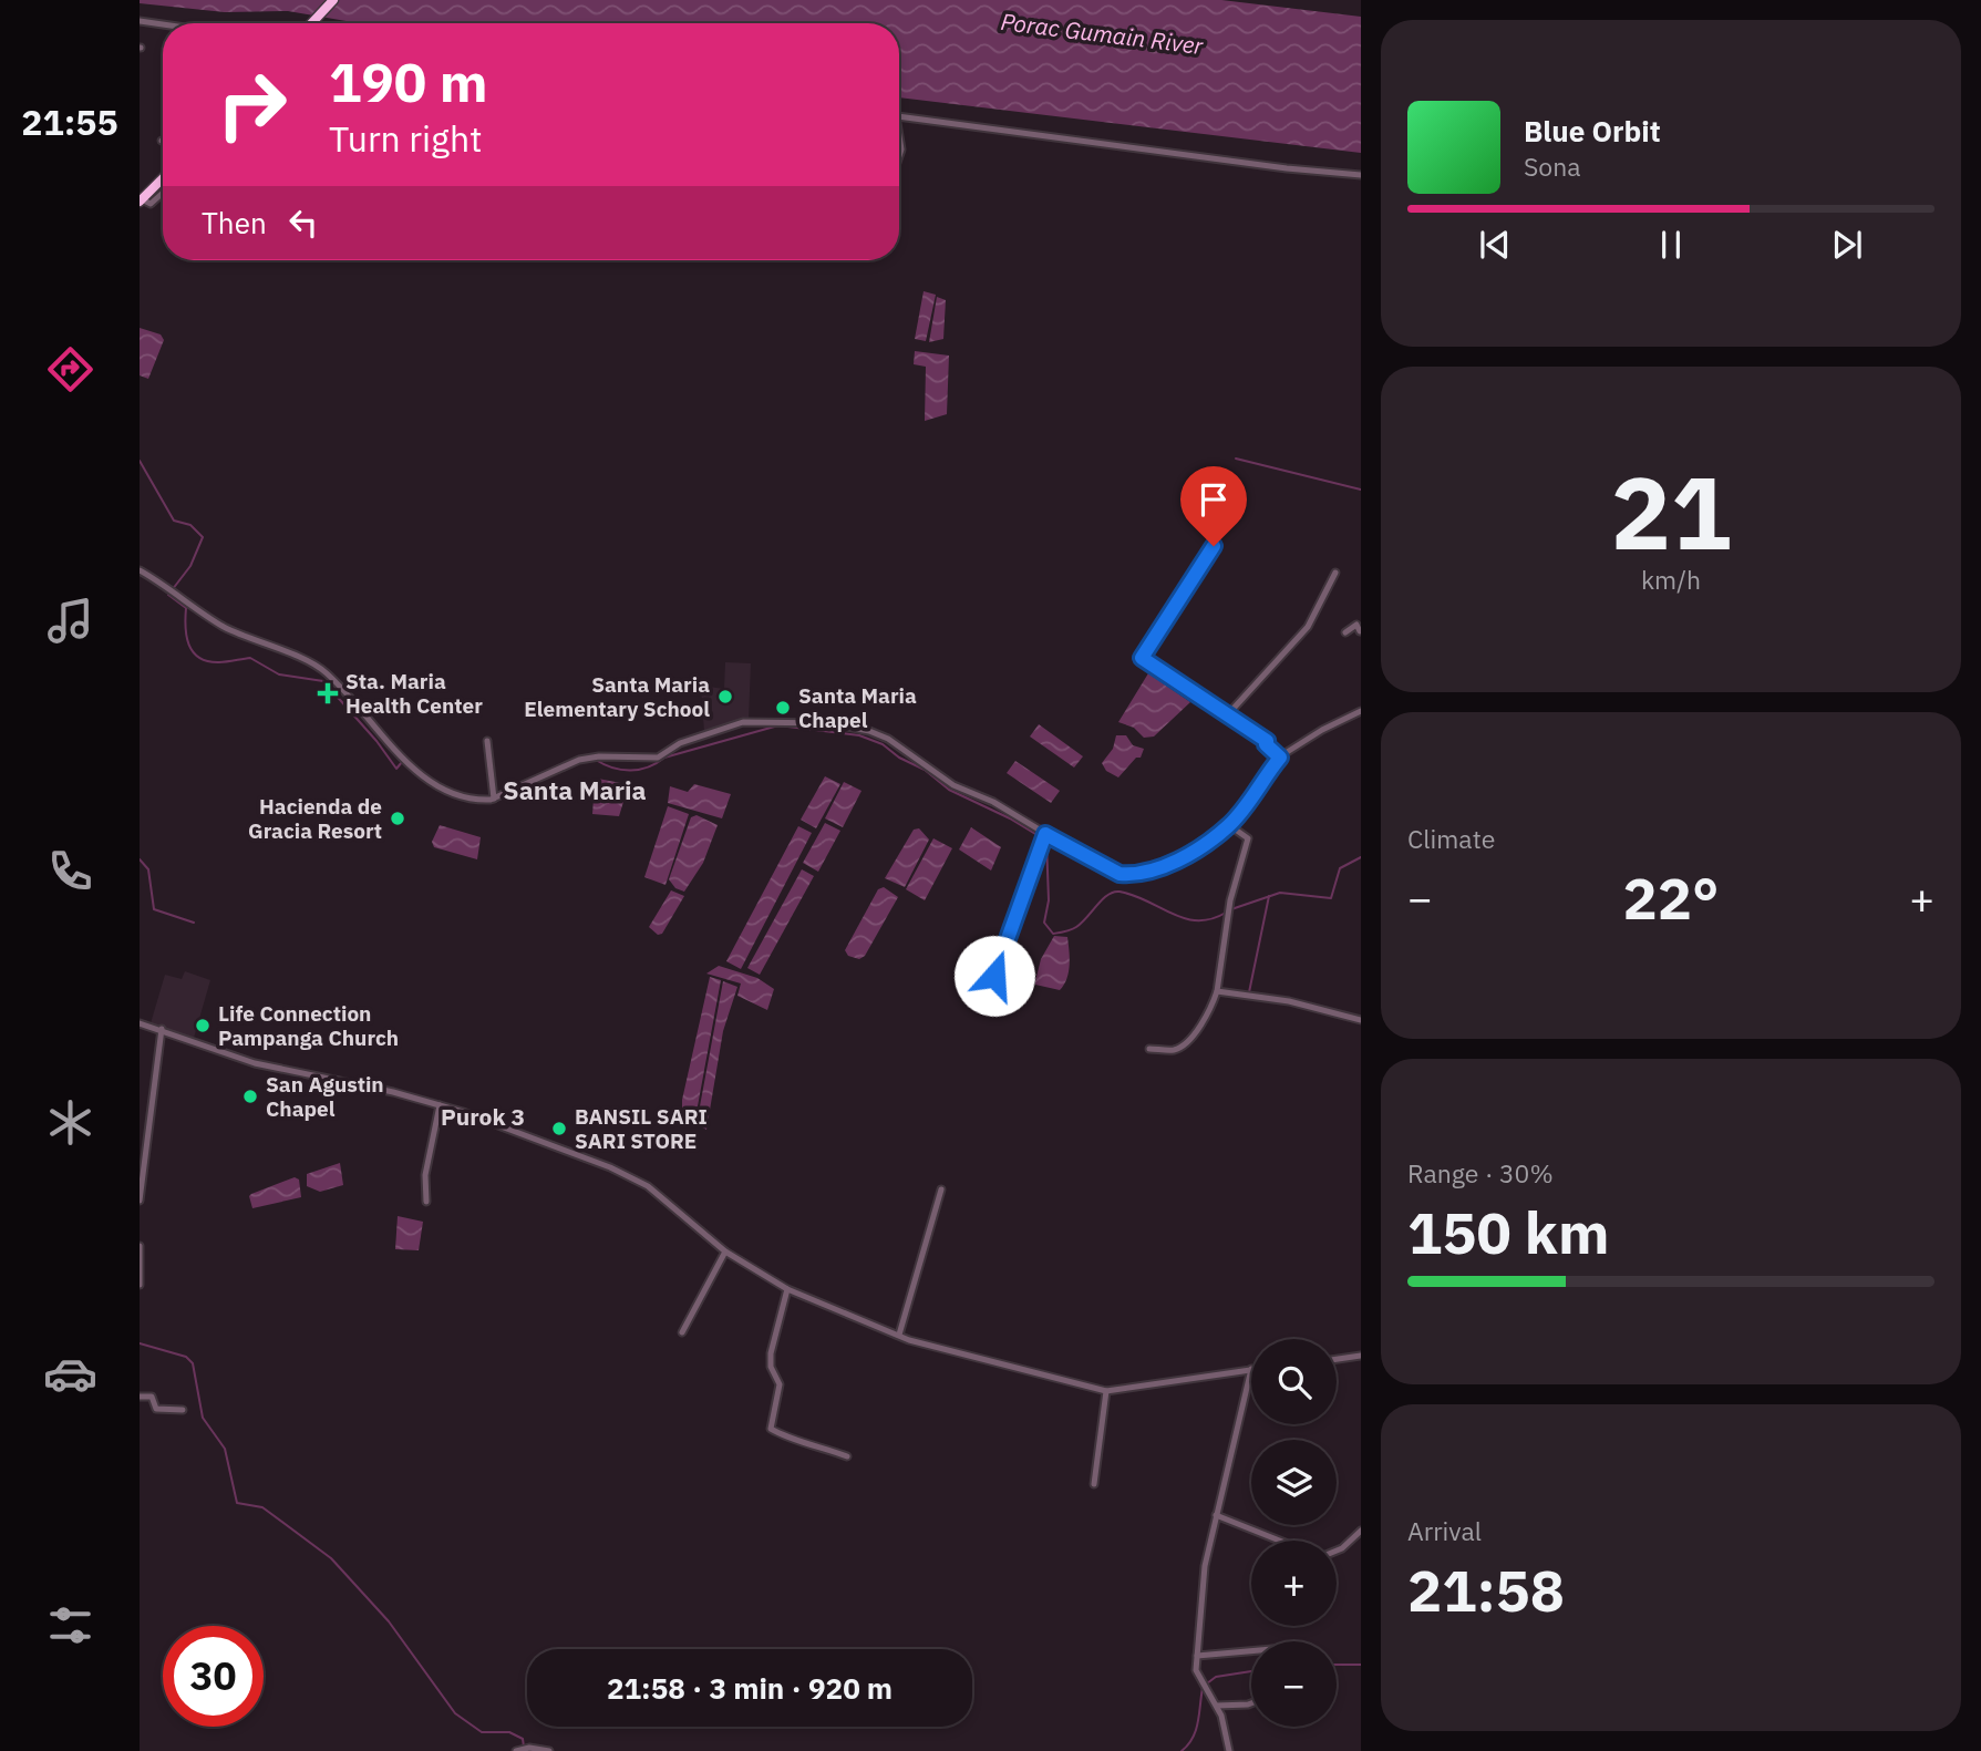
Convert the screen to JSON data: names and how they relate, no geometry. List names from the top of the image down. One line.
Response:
{"districts":["Santa Maria","Purok 3"],"water":["Porac Gumain River"],"places":{"health":["Sta. Maria Health Center"],"other":["Santa Maria Elementary School","Santa Maria Chapel","Hacienda de Gracia Resort","Life Connection Pampanga Church","San Agustin Chapel","BANSIL SARI SARI STORE"]},"page":{"tabs":"21:55","turn":["190 m","Turn right"],"song":["Blue Orbit","Sona"],"then":"Then","tile":[["21","km/h"],"Climate",["Range · 30%","150 km"],["Arrival","21:58"]],"heat":["−","22°","+"],"map_buttons":["+","−"],"limit":"30","trip":"21:58 · 3 min · 920 m"}}
